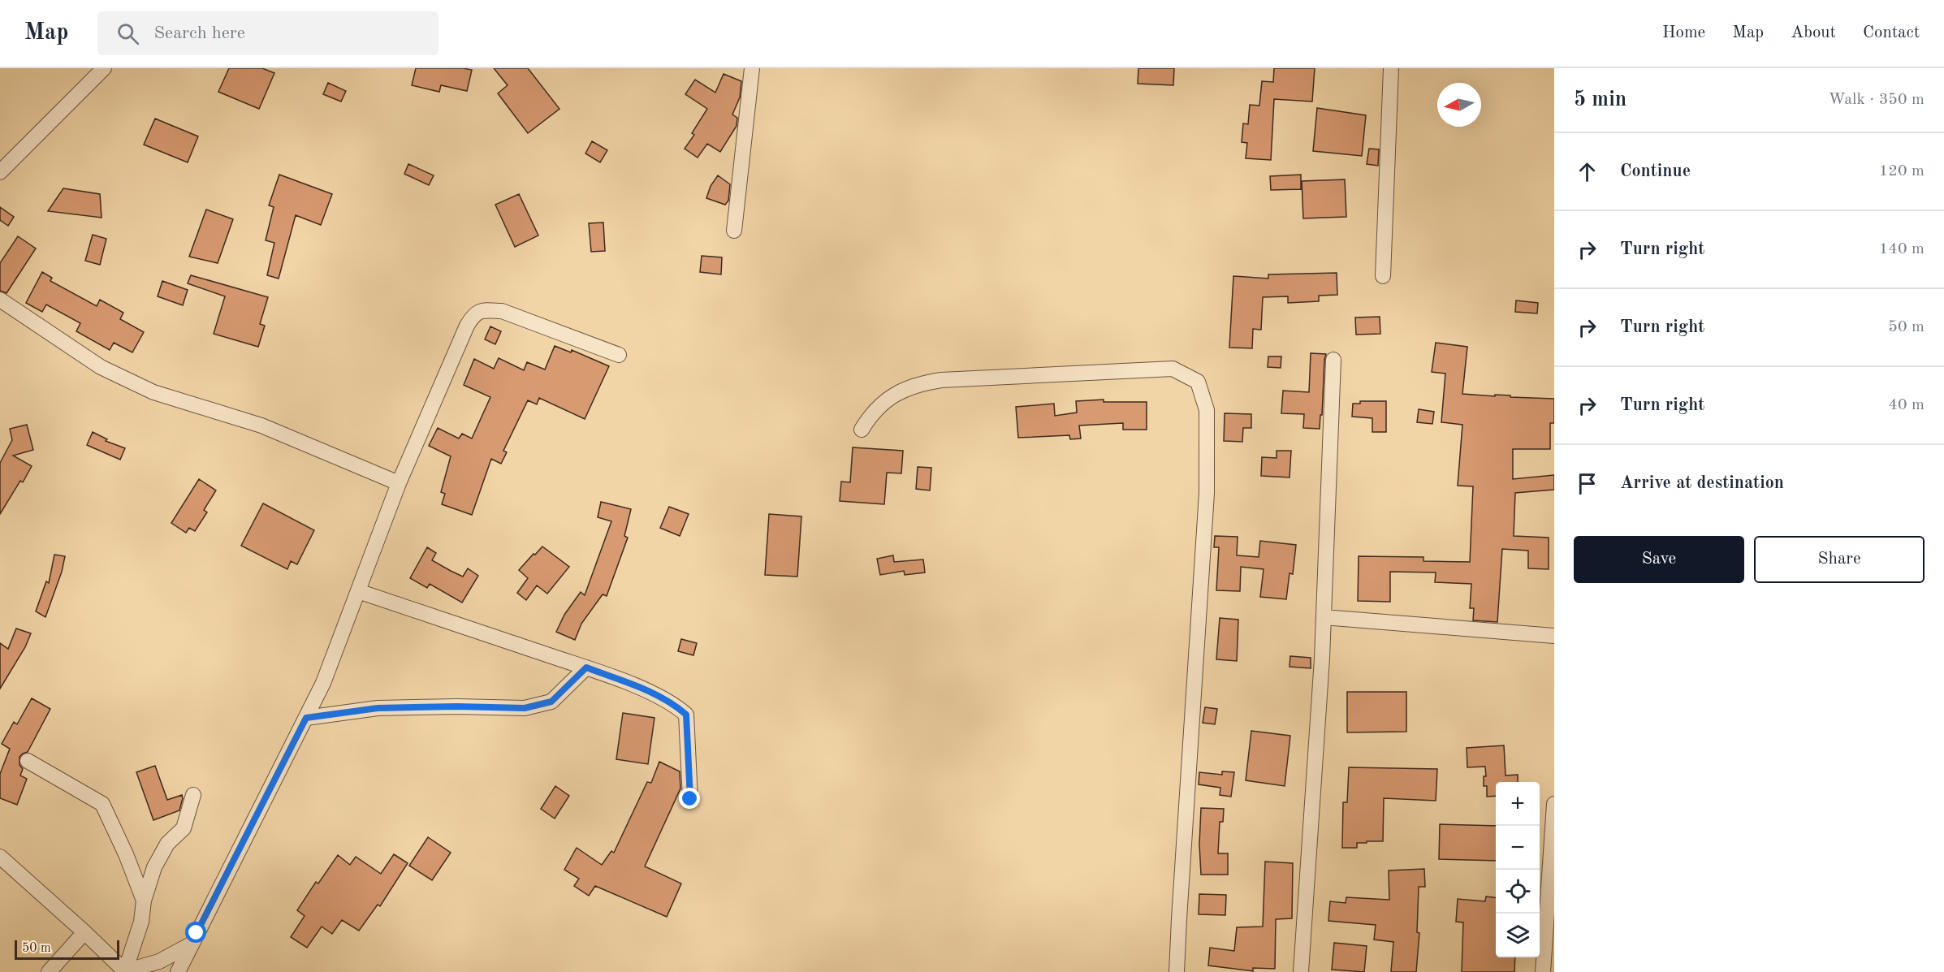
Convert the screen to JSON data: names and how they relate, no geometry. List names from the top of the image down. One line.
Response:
{"scale_bar":"50 m","north":"left","page":{"header":"Map","search":"Search here","nav":["Home","Map","About","Contact"],"heading":["5 min","Walk · 350 m"],"list":[["Continue","120 m"],["Turn right","140 m"],["Turn right","50 m"],["Turn right","40 m"],"Arrive at destination"],"buttons":["Save","Share"],"map_buttons":["+","−"],"scale":"50 m"}}
